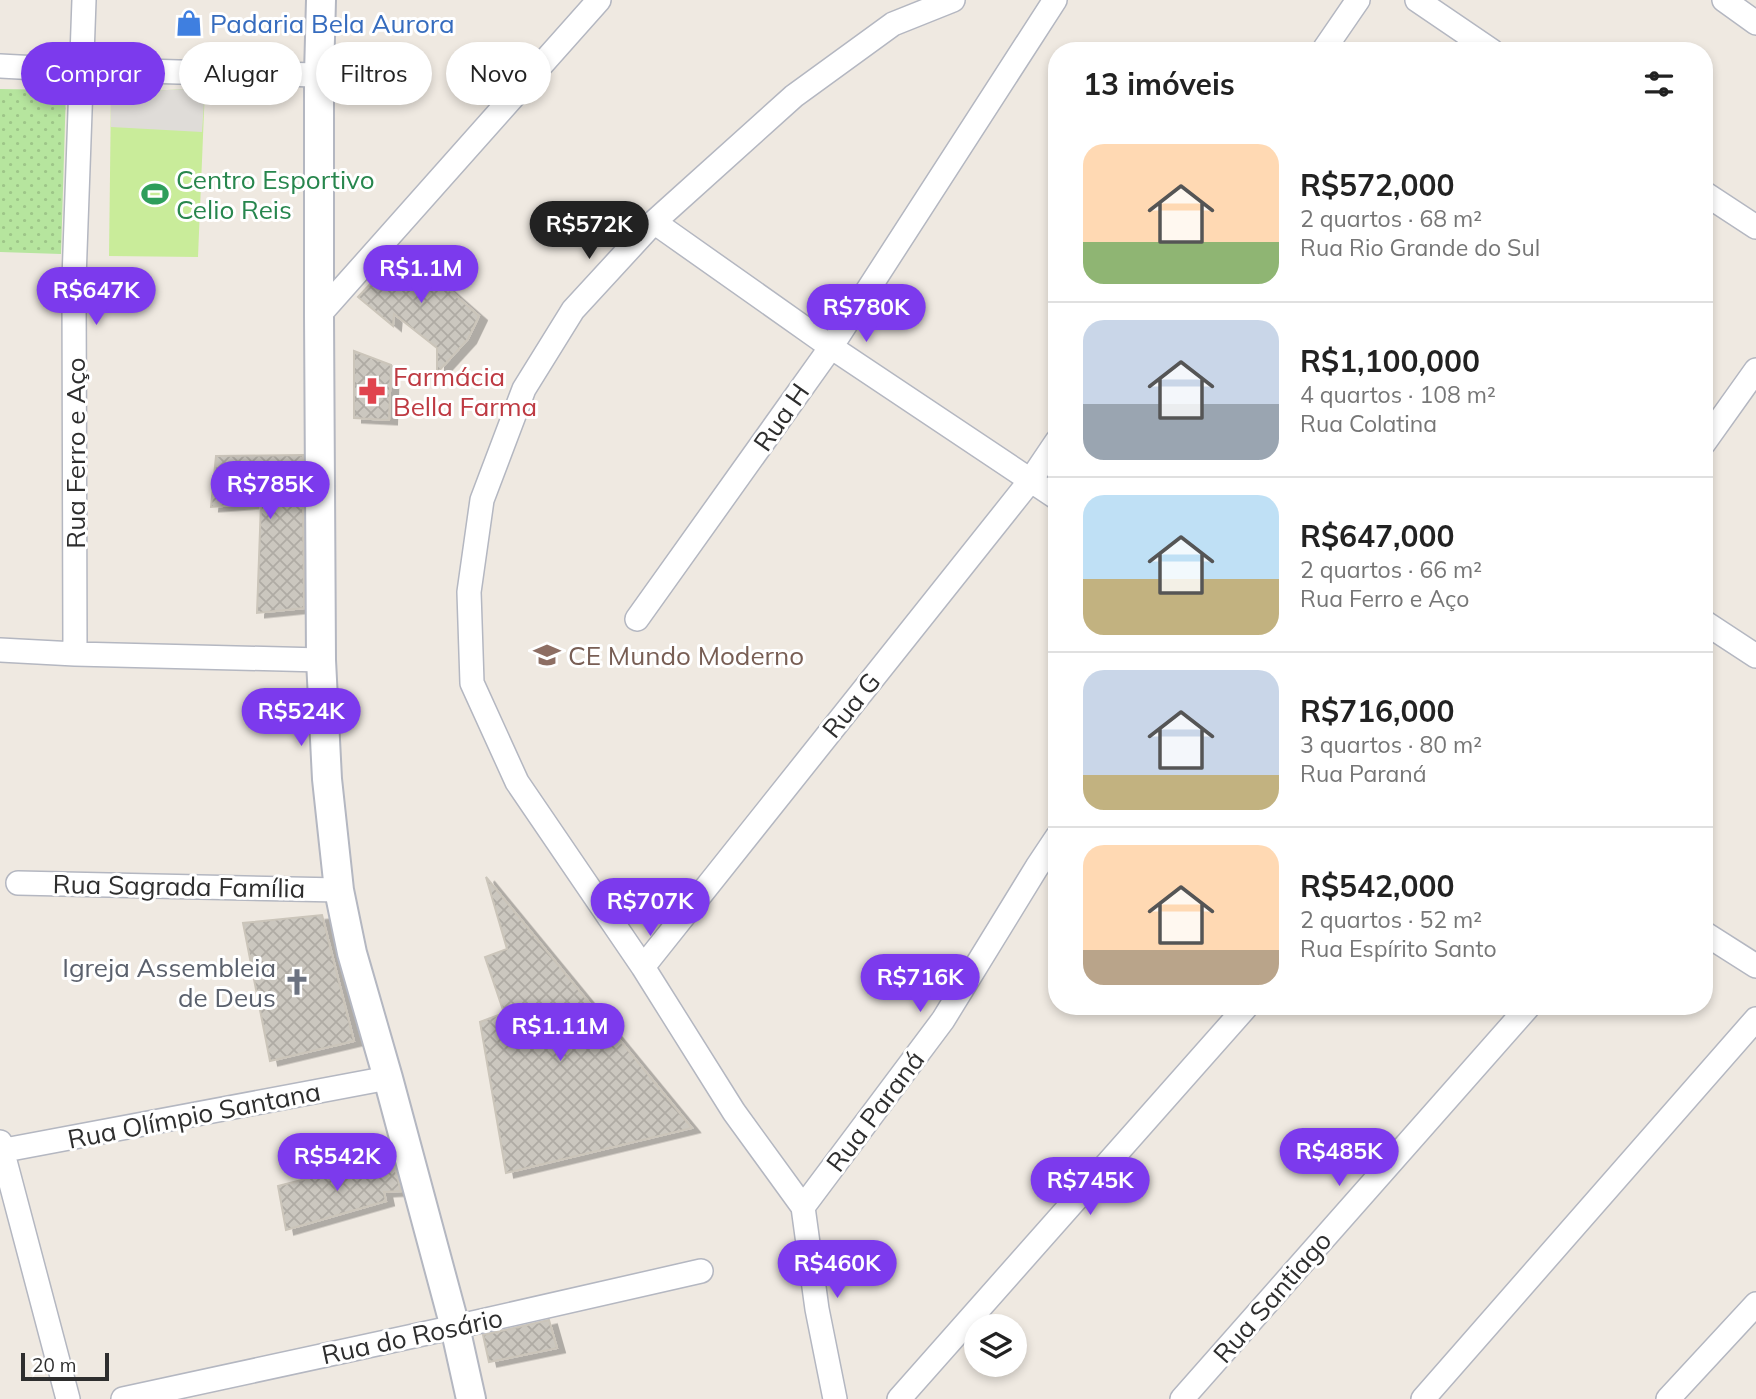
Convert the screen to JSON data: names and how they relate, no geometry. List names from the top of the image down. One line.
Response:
{"streets":{"street":["Rua H","Rua Ferro e Aço","Rua G","Rua Sagrada Família","Rua Paraná","Rua Olímpio Santana","Rua Santiago","Rua do Rosário"]},"places":{"shop":["Padaria Bela Aurora"],"sports":["Centro Esportivo Celio Reis"],"pharmacy":["Farmácia Bella Farma"],"school or university":["CE Mundo Moderno"],"church":["Igreja Assembleia de Deus"]},"scale_bar":"20 m","page":{"chip":["Comprar","Alugar","Filtros","Novo"],"heading":"13 imóveis","list":[{"name":"R$572,000","note":"2 quartos · 68 m² · Rua Rio Grande do Sul"},{"name":"R$1,100,000","note":"4 quartos · 108 m² · Rua Colatina"},{"name":"R$647,000","note":"2 quartos · 66 m² · Rua Ferro e Aço"},{"name":"R$716,000","note":"3 quartos · 80 m² · Rua Paraná"},{"name":"R$542,000","note":"2 quartos · 52 m² · Rua Espírito Santo"}],"price":["R$572K","R$1.1M","R$647K","R$780K","R$785K","R$524K","R$707K","R$716K","R$1.11M","R$485K","R$542K","R$745K","R$460K"],"scale":"20 m"}}
